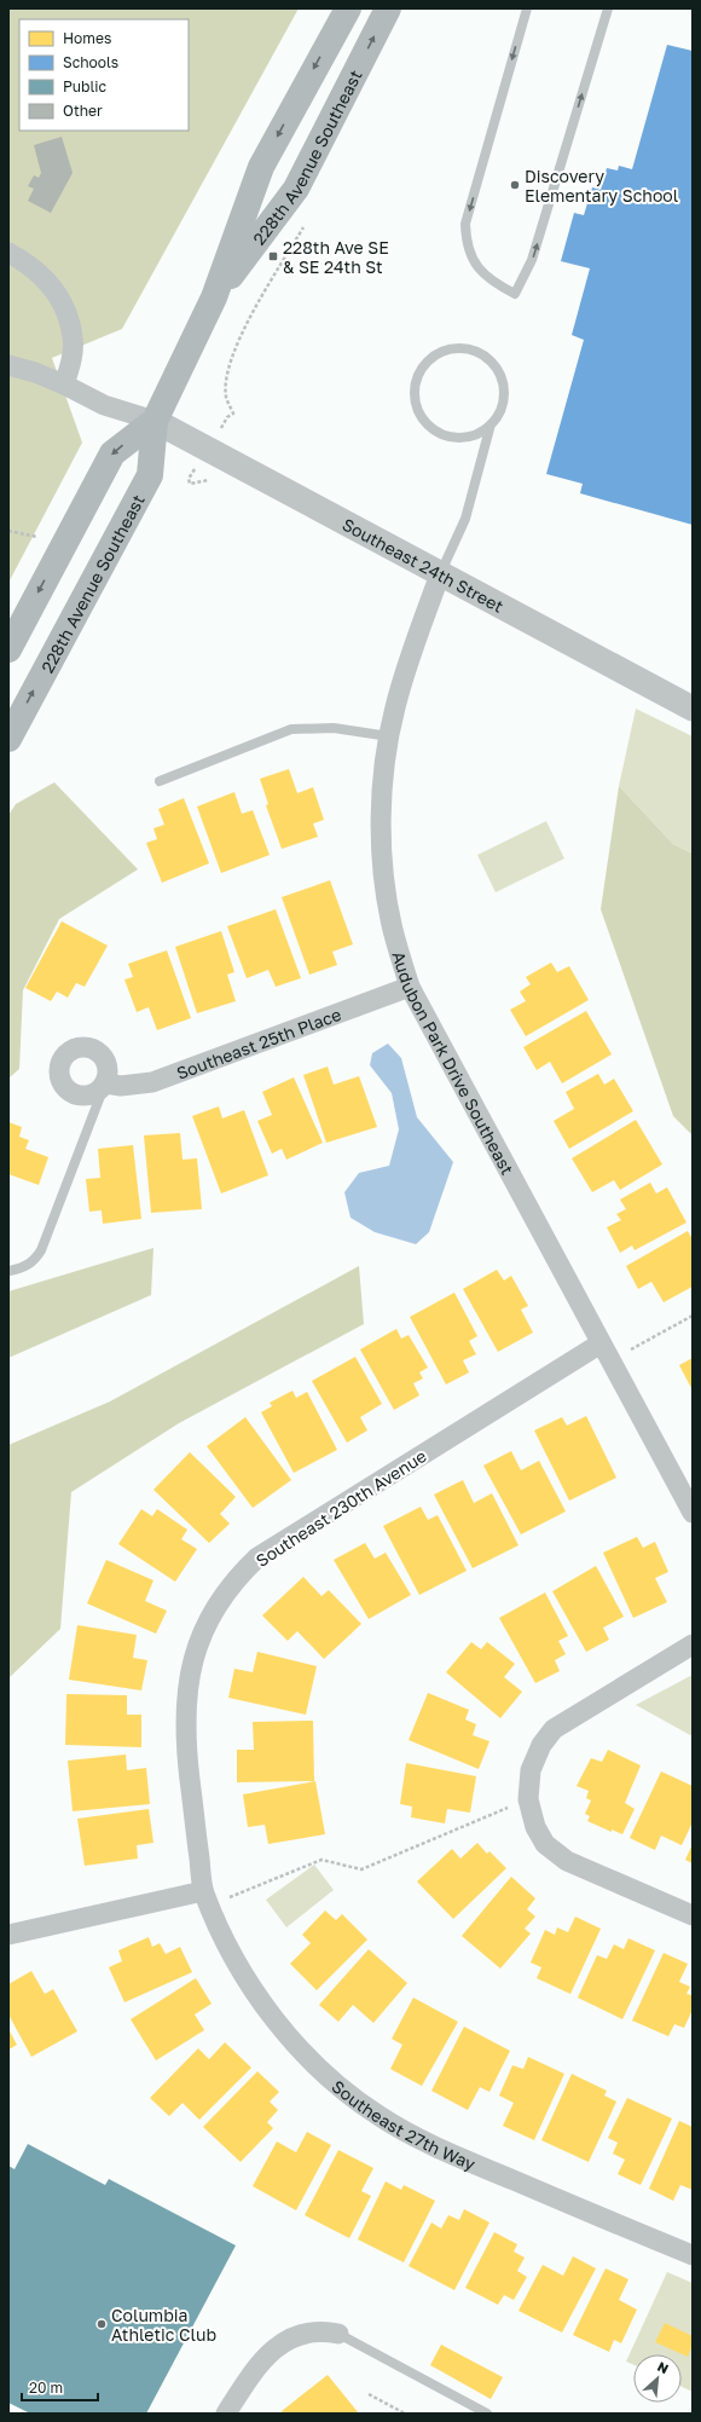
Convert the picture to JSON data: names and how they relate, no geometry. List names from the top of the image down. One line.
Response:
{"streets":{"main road":["228th Avenue Southeast"],"street":["Southeast 24th Street","Southeast 25th Place","Audubon Park Drive Southeast","Southeast 230th Avenue","Southeast 27th Way"]},"crossings":[["228th Avenue Southeast","Southeast 24th Street"],["Southeast 24th Street","Audubon Park Drive Southeast"],["Southeast 25th Place","Audubon Park Drive Southeast"],["Audubon Park Drive Southeast","Southeast 230th Avenue"],["Southeast 230th Avenue","Southeast 27th Way"]],"places":{"other":["Discovery Elementary School","Columbia Athletic Club"],"transit":["228th Ave SE & SE 24th St"]},"legend":["Homes","Schools","Public","Other"],"scale_bar":"20 m","north":"top right"}
